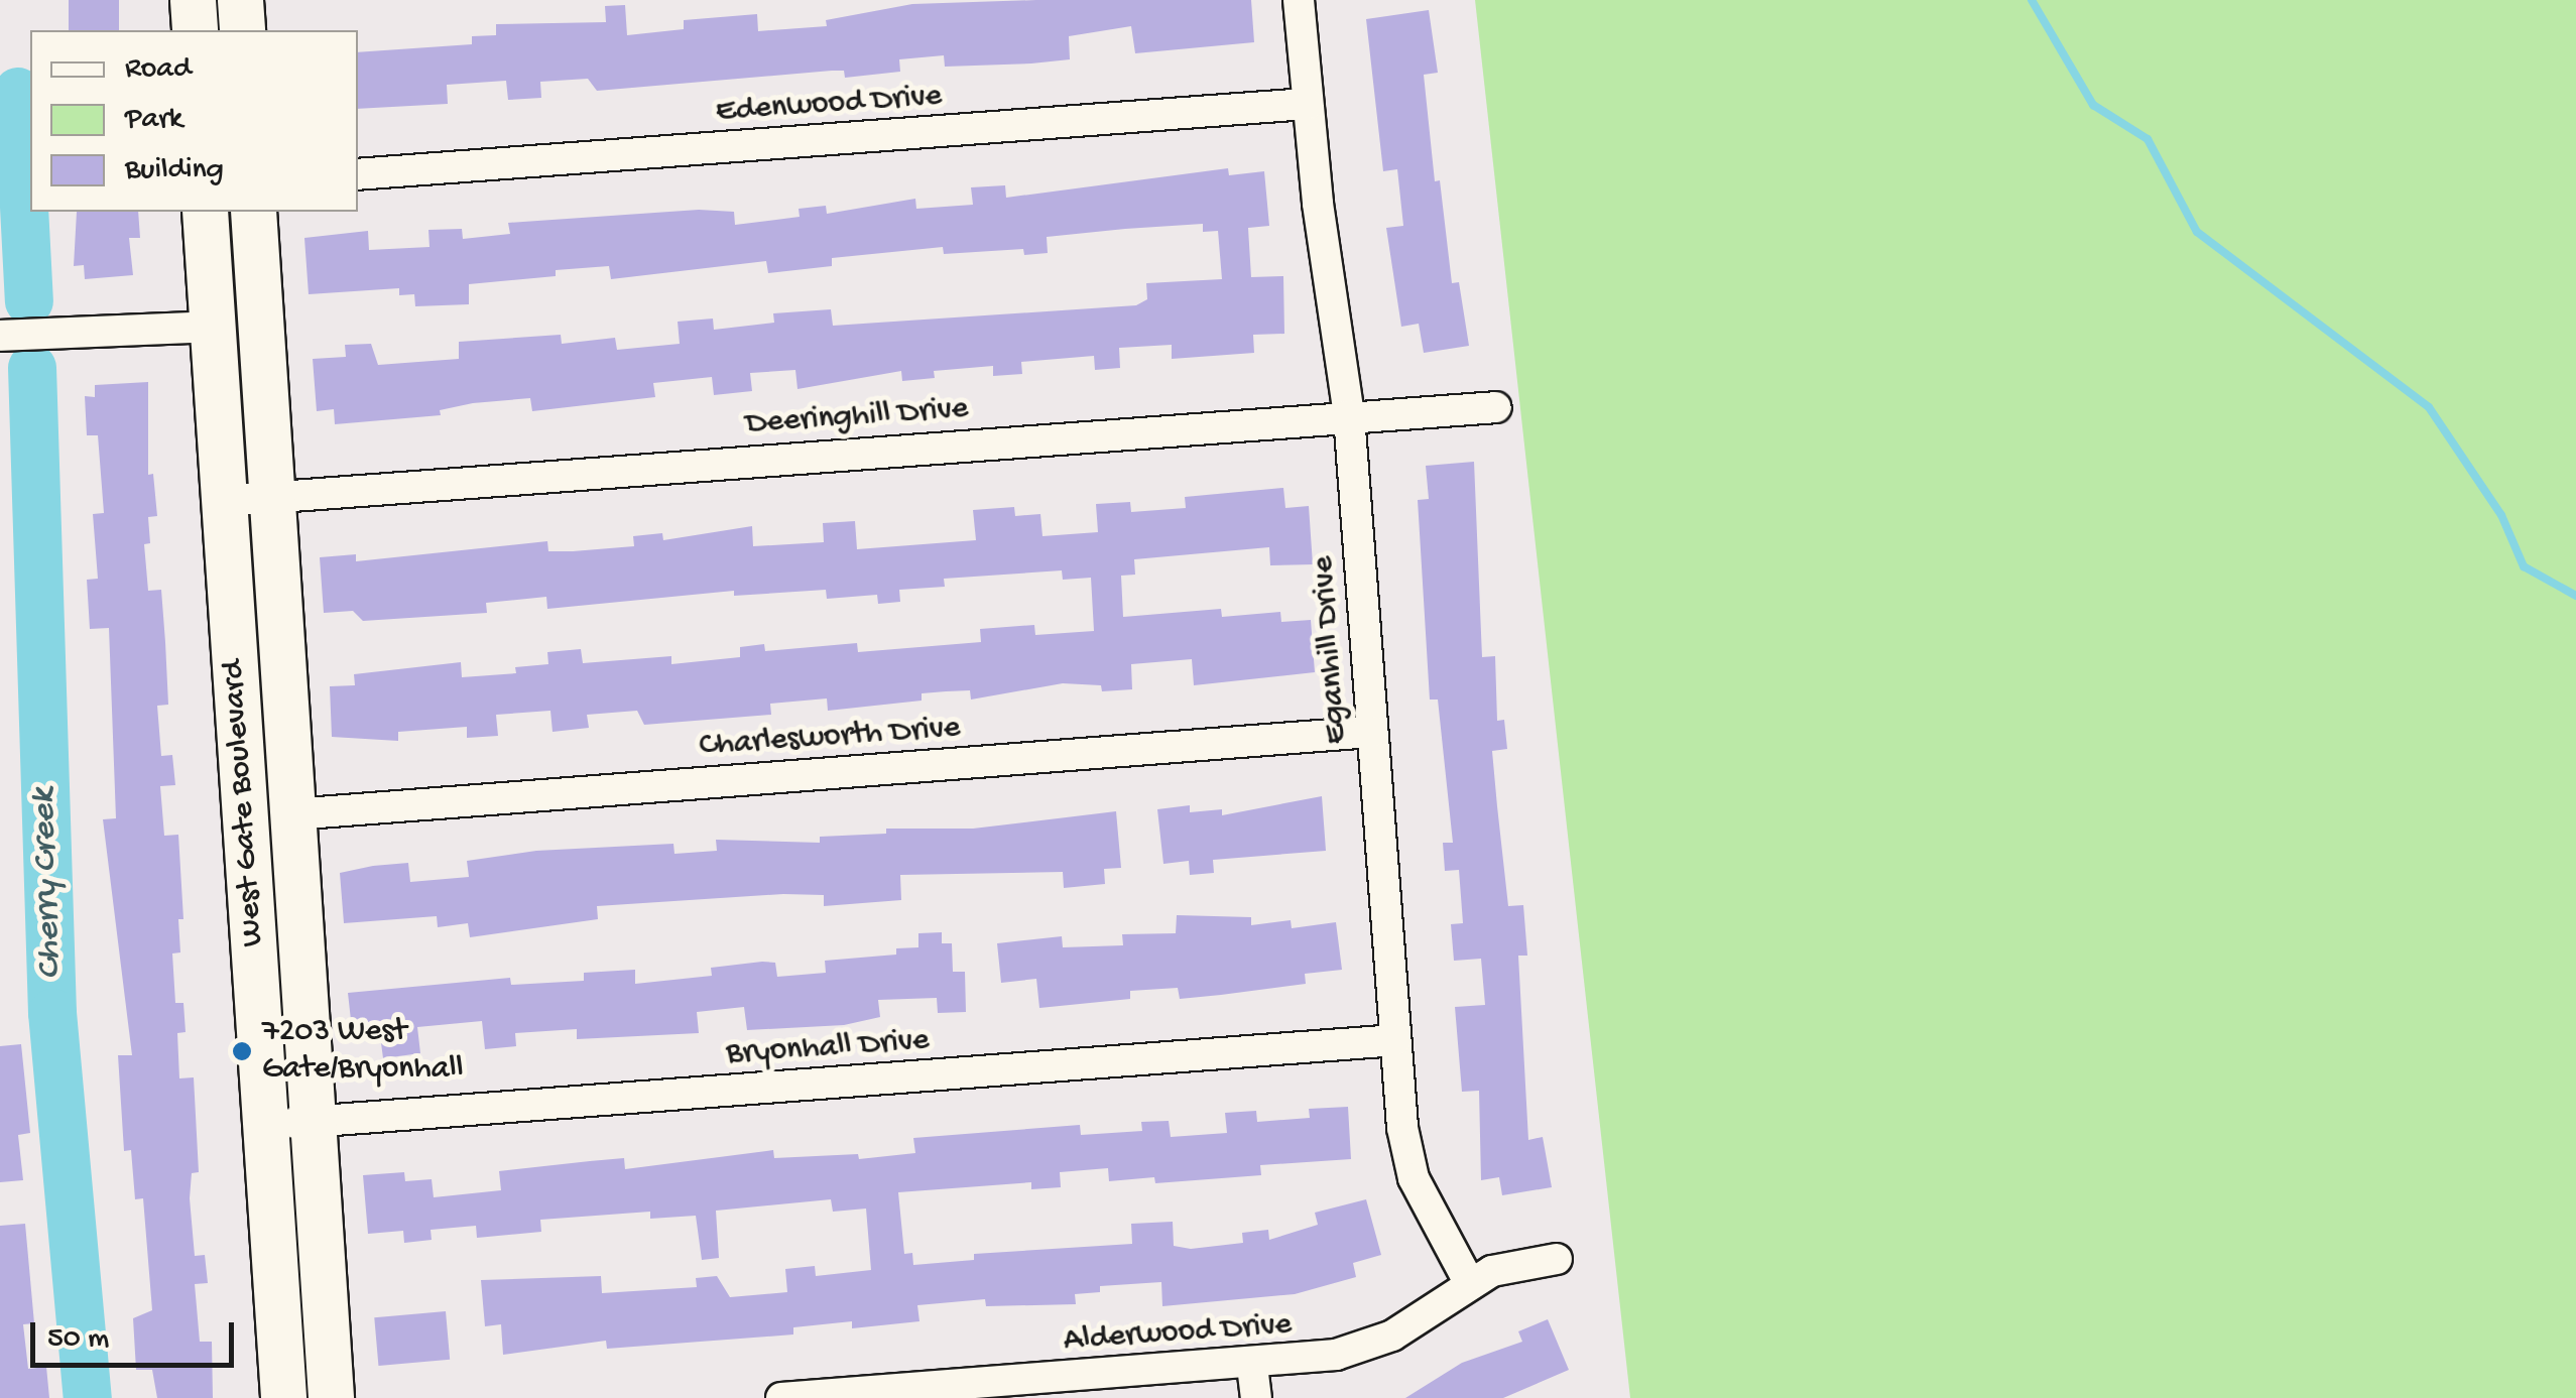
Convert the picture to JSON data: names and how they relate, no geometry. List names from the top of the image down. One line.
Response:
{"streets":{"main road":["West Gate Boulevard"],"street":["Edenwood Drive","Deeringhill Drive","Eganhill Drive","Charlesworth Drive","Bryonhall Drive","Alderwood Drive"]},"crossings":[["Edenwood Drive","Eganhill Drive"],["Deeringhill Drive","Eganhill Drive"],["Deeringhill Drive","West Gate Boulevard"],["Eganhill Drive","Charlesworth Drive"],["Eganhill Drive","Bryonhall Drive"],["Eganhill Drive","Alderwood Drive"],["Charlesworth Drive","West Gate Boulevard"],["West Gate Boulevard","Bryonhall Drive"]],"water":["Cherry Creek"],"places":["7203 West Gate/Bryonhall"],"legend":["Road","Park","Building"],"scale_bar":"50 m"}
